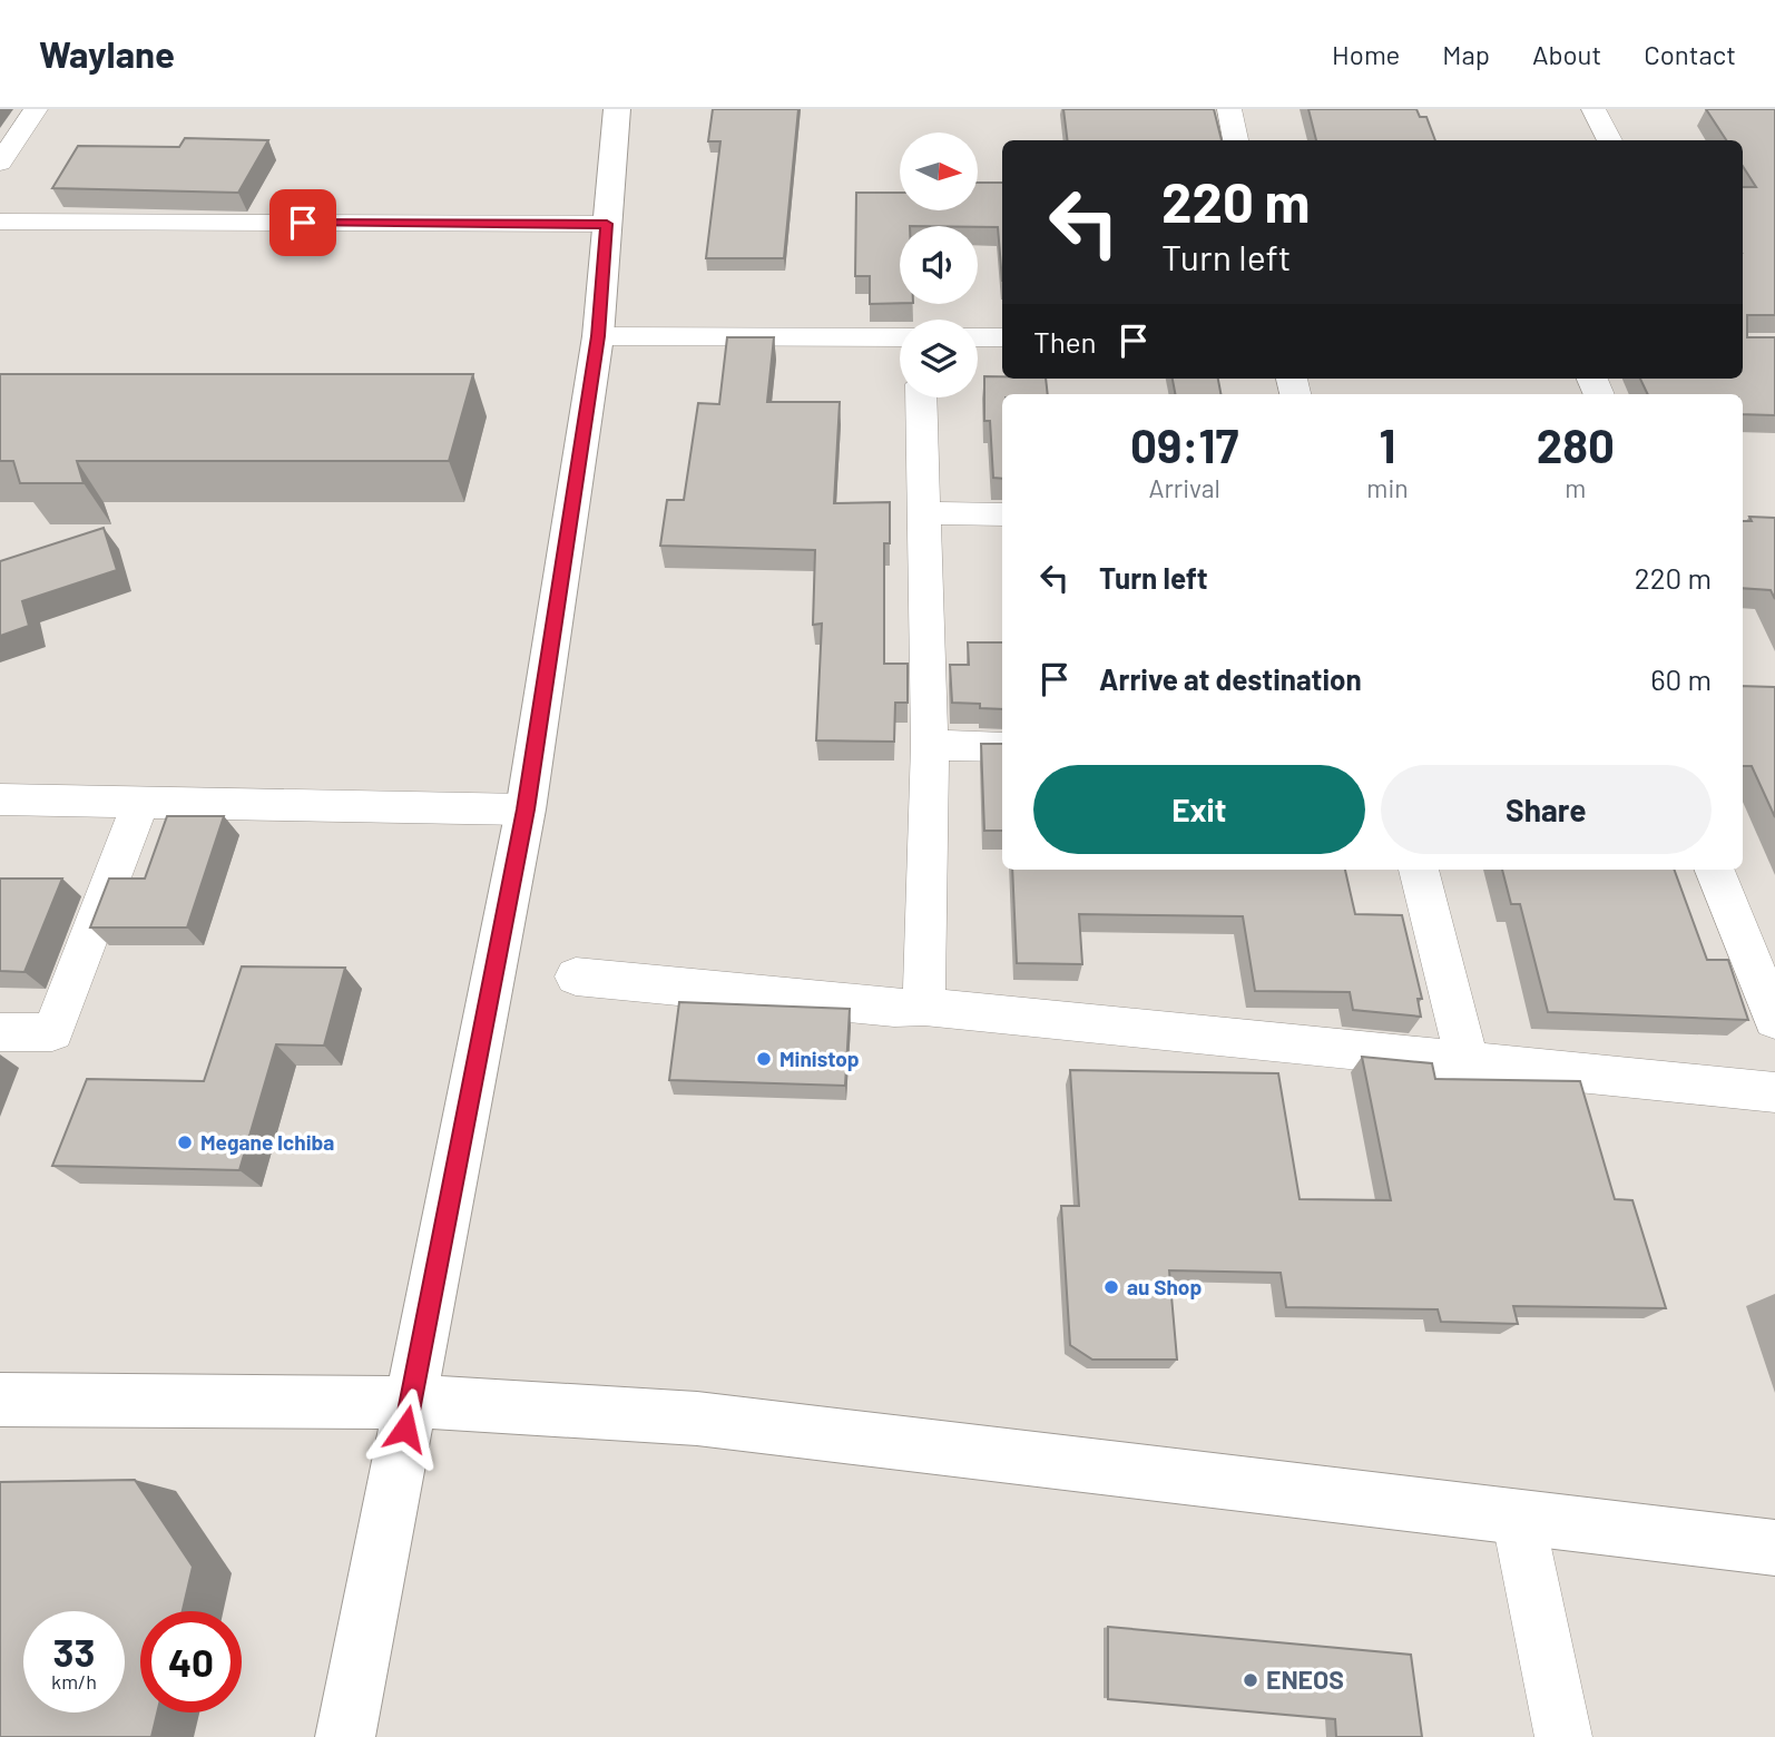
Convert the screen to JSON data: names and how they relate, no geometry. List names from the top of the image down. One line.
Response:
{"places":["Ministop","Megane Ichiba","au Shop","ENEOS"],"north":"right","page":{"header":"Waylane","nav":["Home","Map","About","Contact"],"turn":["220 m","Turn left"],"then":"Then","eta":["09:17","Arrival","1","min","280","m"],"list":[{"name":"Turn left","value":"220 m"},{"name":"Arrive at destination","value":"60 m"}],"buttons":["Exit","Share"],"speed":"33 km/h","limit":"40"}}
